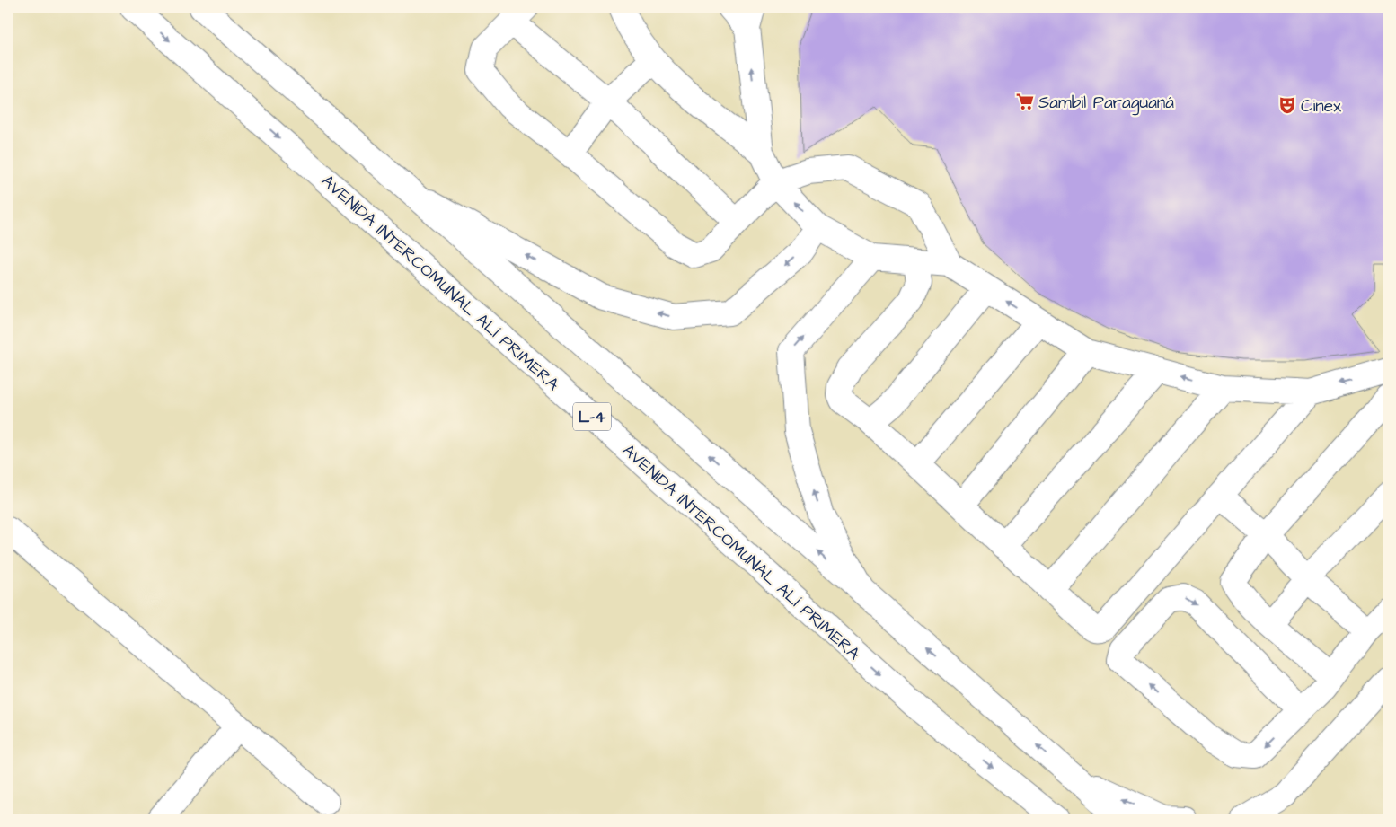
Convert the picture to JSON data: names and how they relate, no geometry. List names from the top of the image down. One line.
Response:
{"streets":{"main road":["AVENIDA INTERCOMUNAL ALÍ PRIMERA","L-4"]},"places":{"supermarket":["Sambil Paraguaná"],"theatre":["Cinex"]}}
